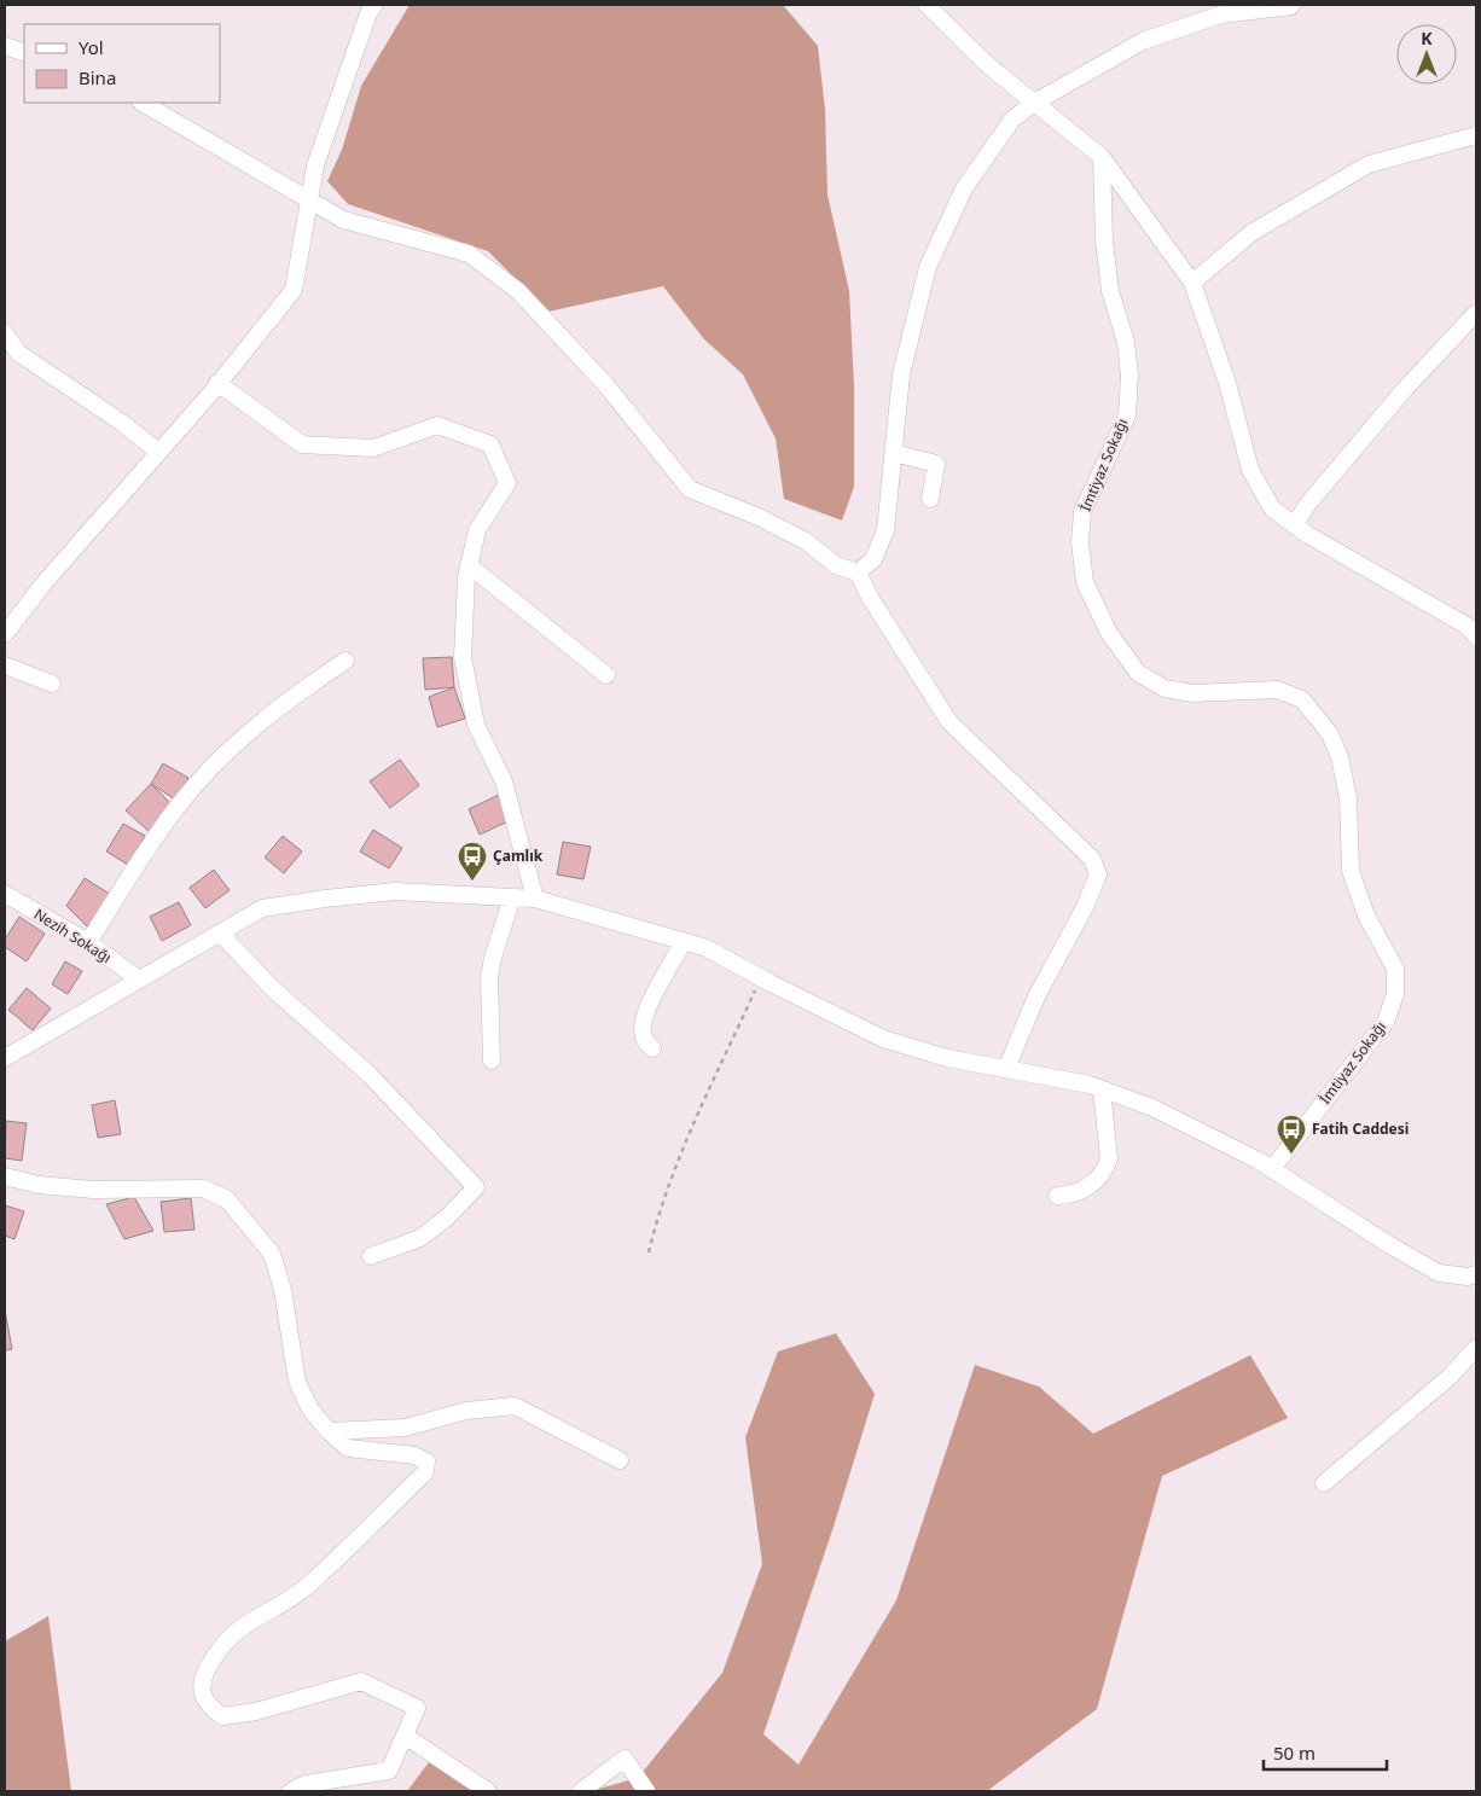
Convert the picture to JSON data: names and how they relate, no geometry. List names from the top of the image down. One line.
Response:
{"streets":{"street":["İmtiyaz Sokağı","Nezih Sokağı"]},"places":{"bus stop":["Çamlık","Fatih Caddesi"]},"legend":["Yol","Bina"],"scale_bar":"50 m","north":"top"}
